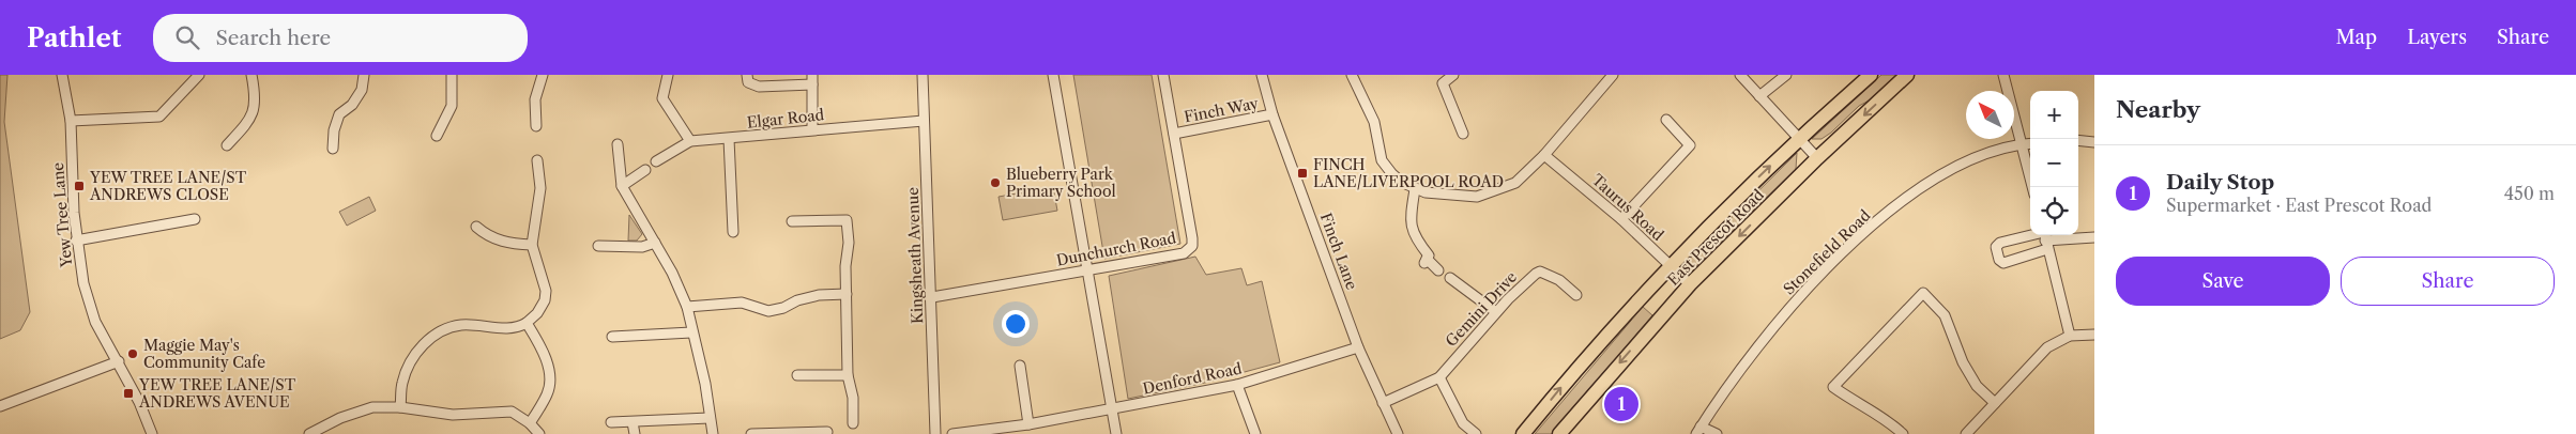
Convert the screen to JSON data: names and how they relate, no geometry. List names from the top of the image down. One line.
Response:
{"streets":{"highway":["East Prescot Road"],"street":["Finch Way","Elgar Road","Taurus Road","Yew Tree Lane","Dunchurch Road","Finch Lane","Stonefield Road","Kingsheath Avenue","Gemini Drive","Denford Road"]},"crossings":[["Finch Way","Dunchurch Road"],["Finch Way","Finch Lane"],["Elgar Road","Kingsheath Avenue"],["Taurus Road","East Prescot Road"],["Dunchurch Road","Kingsheath Avenue"],["Finch Lane","Gemini Drive"],["Finch Lane","Denford Road"]],"places":{"transit":["FINCH LANE/LIVERPOOL ROAD","YEW TREE LANE/ST ANDREWS CLOSE","YEW TREE LANE/ST ANDREWS AVENUE"],"other":["Blueberry Park Primary School","Maggie May's Community Cafe"]},"north":"top left","page":{"header":"Pathlet","search":"Search here","nav":["Map","Layers","Share"],"heading":"Nearby","map_buttons":["+","−"],"list":[{"mark":"1","name":"Daily Stop","note":"Supermarket · East Prescot Road","value":"450 m"}],"buttons":["Save","Share"],"pins":"1"}}
